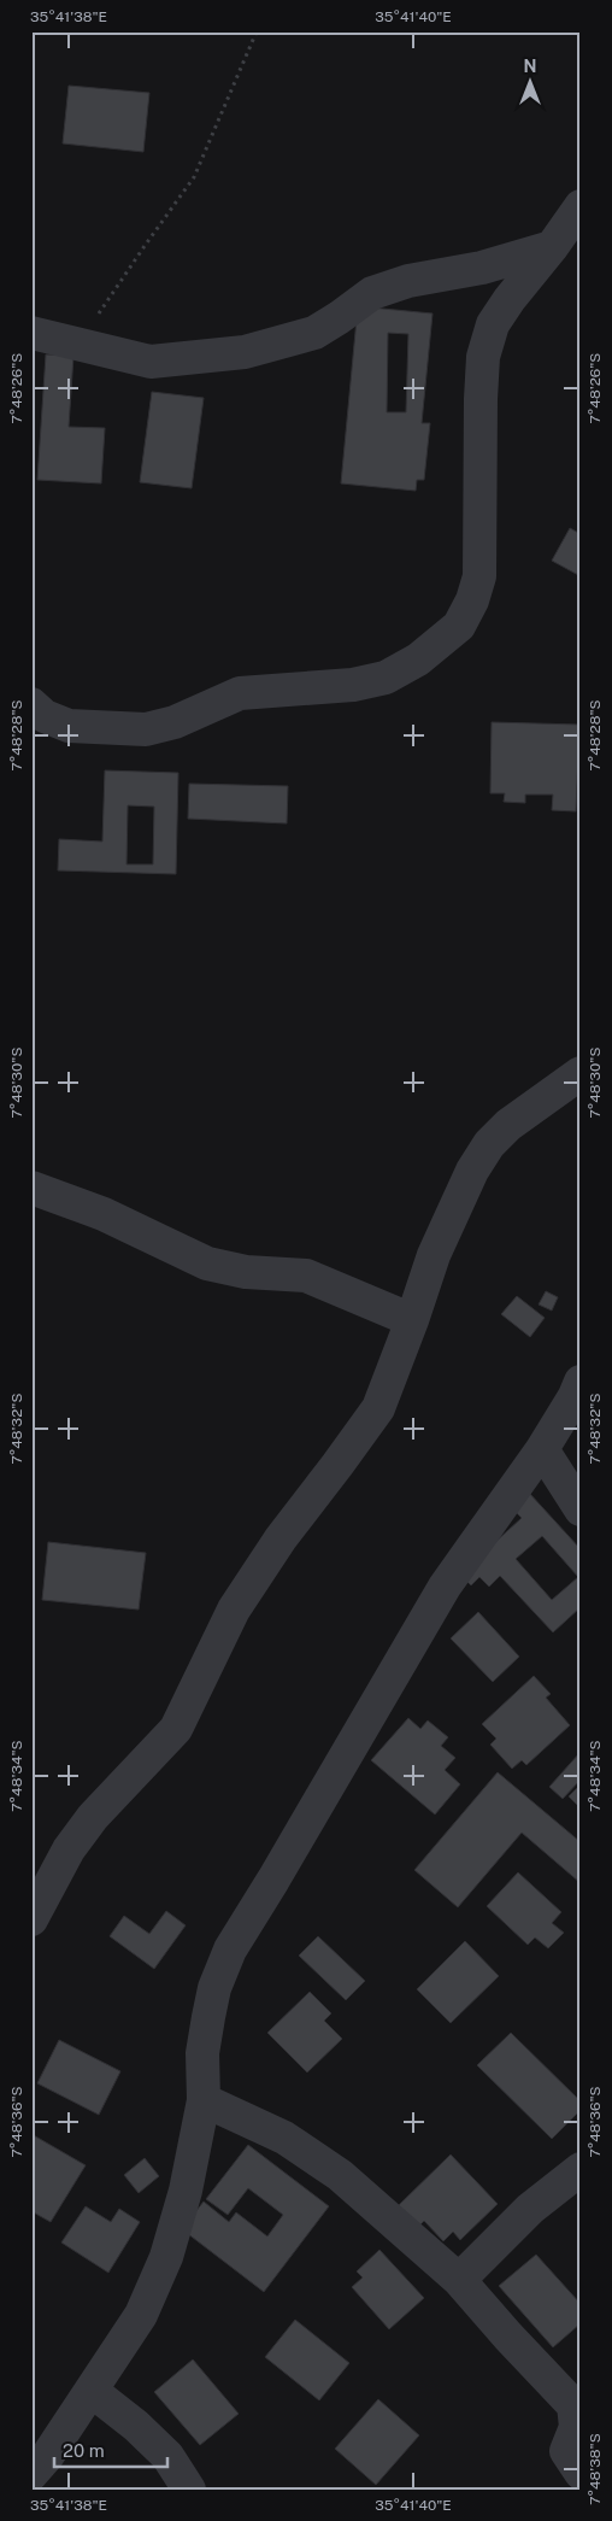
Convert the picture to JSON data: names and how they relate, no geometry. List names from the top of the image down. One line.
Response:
{"scale_bar":"20 m","north":"top","coordinates":["35°41'38\"E","35°41'40\"E","7°48'26\"S","7°48'28\"S","7°48'30\"S","7°48'32\"S","7°48'34\"S","7°48'36\"S","7°48'38\"S"]}
